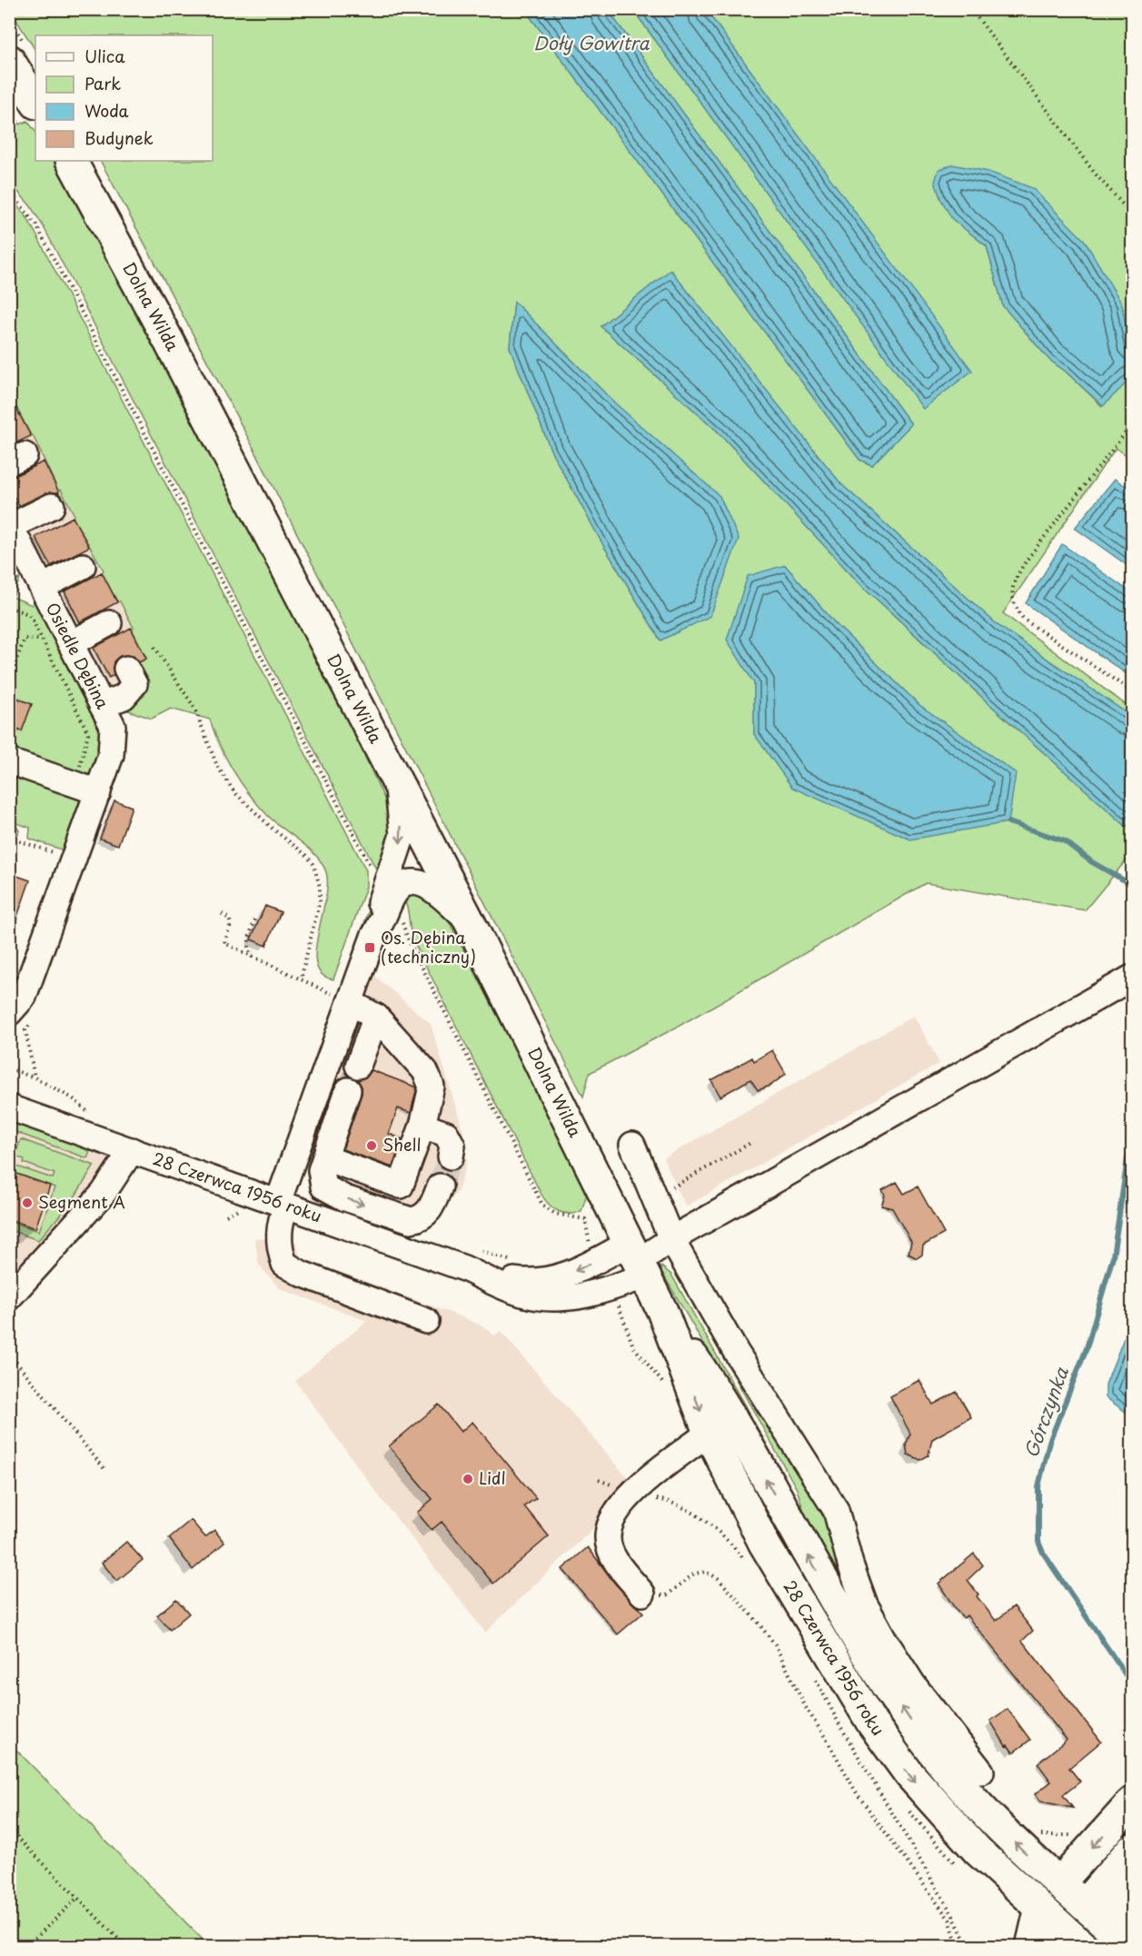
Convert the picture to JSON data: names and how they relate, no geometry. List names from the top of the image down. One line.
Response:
{"streets":{"main road":["Dolna Wilda","28 Czerwca 1956 roku"],"street":["Osiedle Dębina"]},"crossings":[["Dolna Wilda","28 Czerwca 1956 roku"]],"water":["Doły Gowitra","Górczynka"],"places":{"transit":["Os. Dębina (techniczny)"],"other":["Shell","Segment A","Lidl"]},"legend":["Ulica","Park","Woda","Budynek"]}
